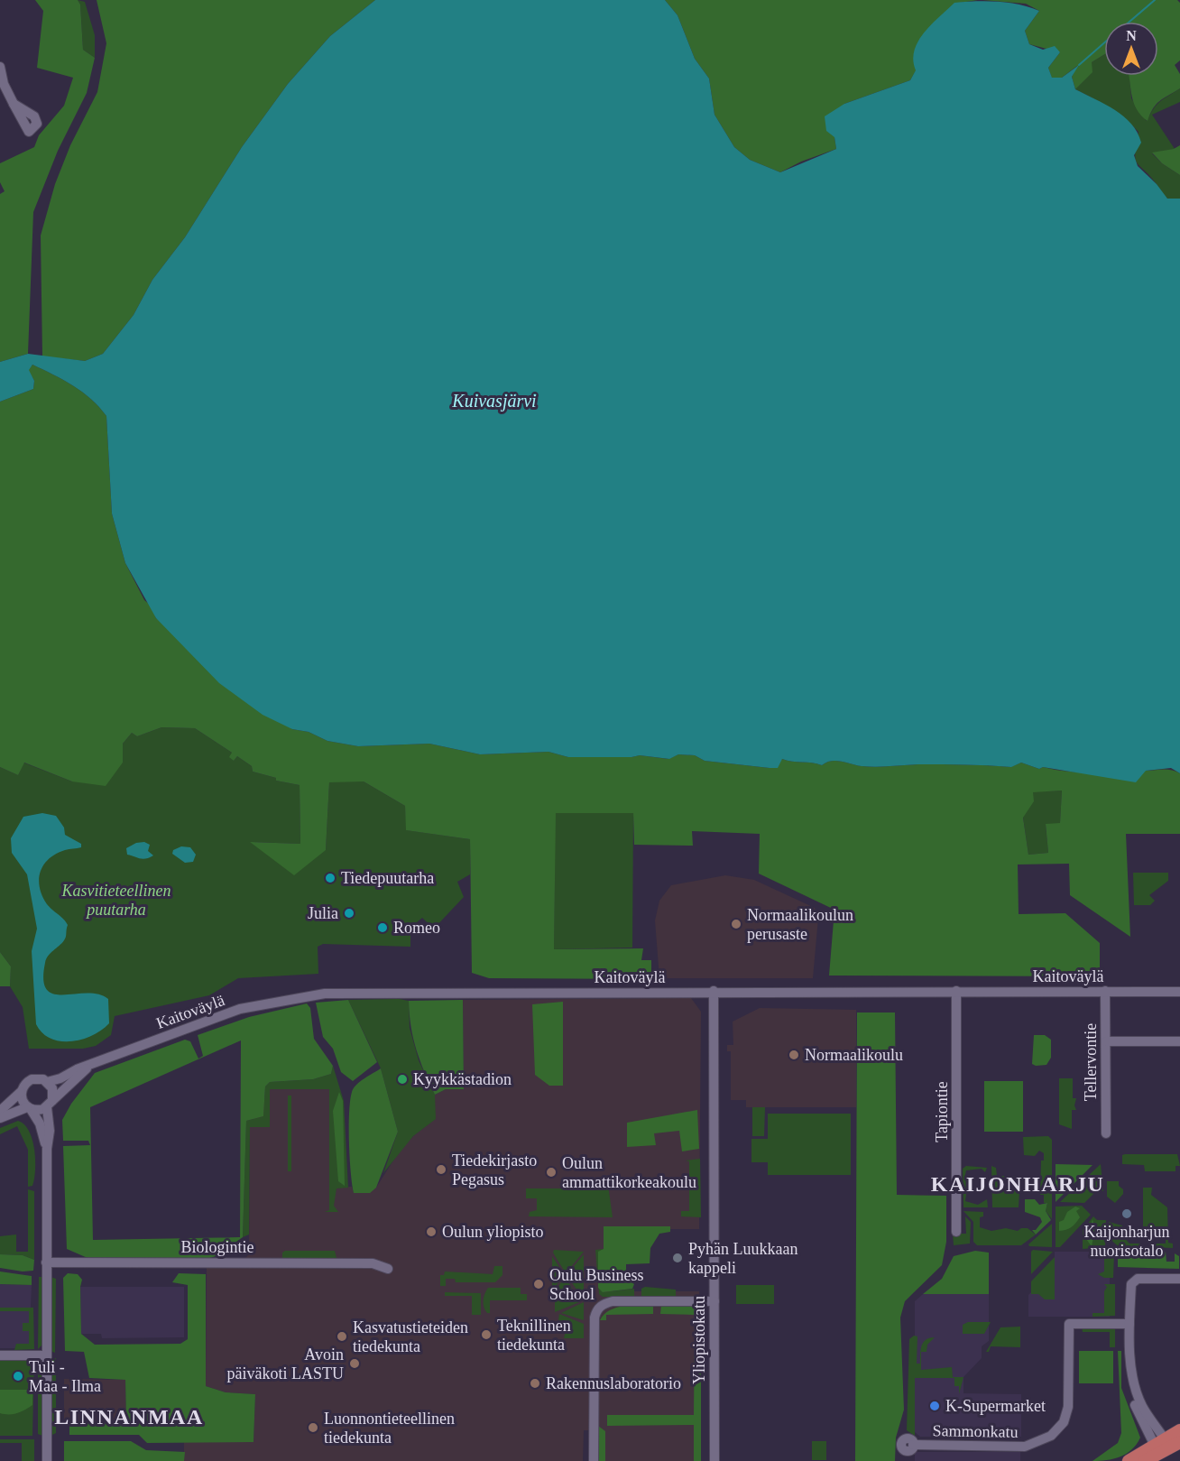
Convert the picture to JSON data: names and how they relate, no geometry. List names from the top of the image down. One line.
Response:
{"streets":{"street":["Kaitoväylä","Tellervontie","Tapiontie","Biologintie","Yliopistokatu","Sammonkatu"]},"crossings":[["Kaitoväylä","Tellervontie"],["Kaitoväylä","Tapiontie"],["Kaitoväylä","Yliopistokatu"]],"districts":["KAIJONHARJU","LINNANMAA"],"water":["Kuivasjärvi"],"parks":["Kasvitieteellinen puutarha"],"places":["Tiedepuutarha","Julia","Normaalikoulun perusaste","Romeo","Normaalikoulu","Kyykkästadion","Tiedekirjasto Pegasus","Oulun ammattikorkeakoulu","Kaijonharjun nuorisotalo","Oulun yliopisto","Pyhän Luukkaan kappeli","Oulu Business School","Teknillinen tiedekunta","Kasvatustieteiden tiedekunta","Avoin päiväkoti LASTU","Tuli - Maa - Ilma","Rakennuslaboratorio","K-Supermarket","Luonnontieteellinen tiedekunta"],"north":"top"}
